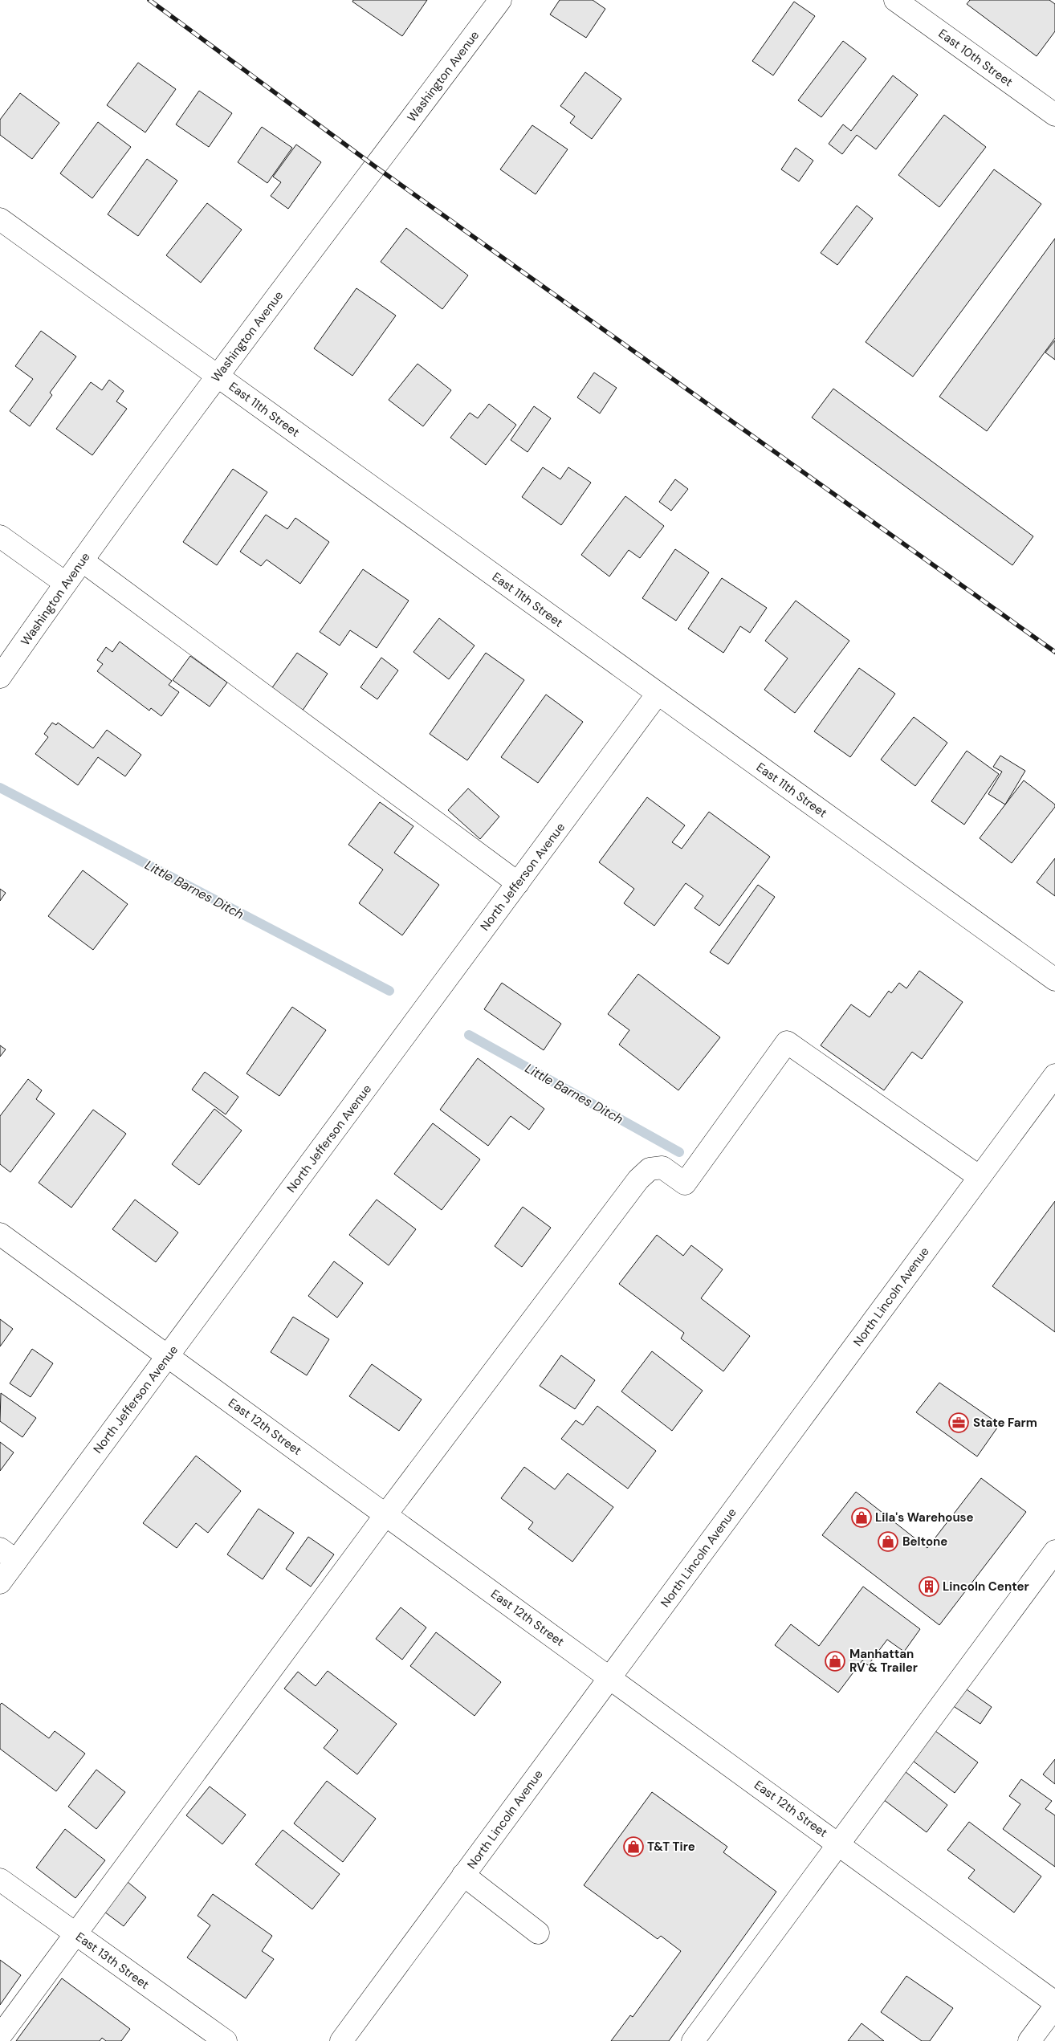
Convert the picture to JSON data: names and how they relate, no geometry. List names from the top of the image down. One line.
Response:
{"streets":{"main road":["East 10th Street","Washington Avenue","East 11th Street","North Jefferson Avenue","North Lincoln Avenue","East 12th Street","East 13th Street"]},"crossings":[["Washington Avenue","East 11th Street"],["East 11th Street","North Jefferson Avenue"],["North Jefferson Avenue","East 12th Street"],["North Lincoln Avenue","East 12th Street"]],"water":["Little Barnes Ditch"],"places":{"office":["State Farm"],"shop":["Lila's Warehouse","Beltone","Manhattan RV & Trailer","T&T Tire"],"building":["Lincoln Center"]}}
